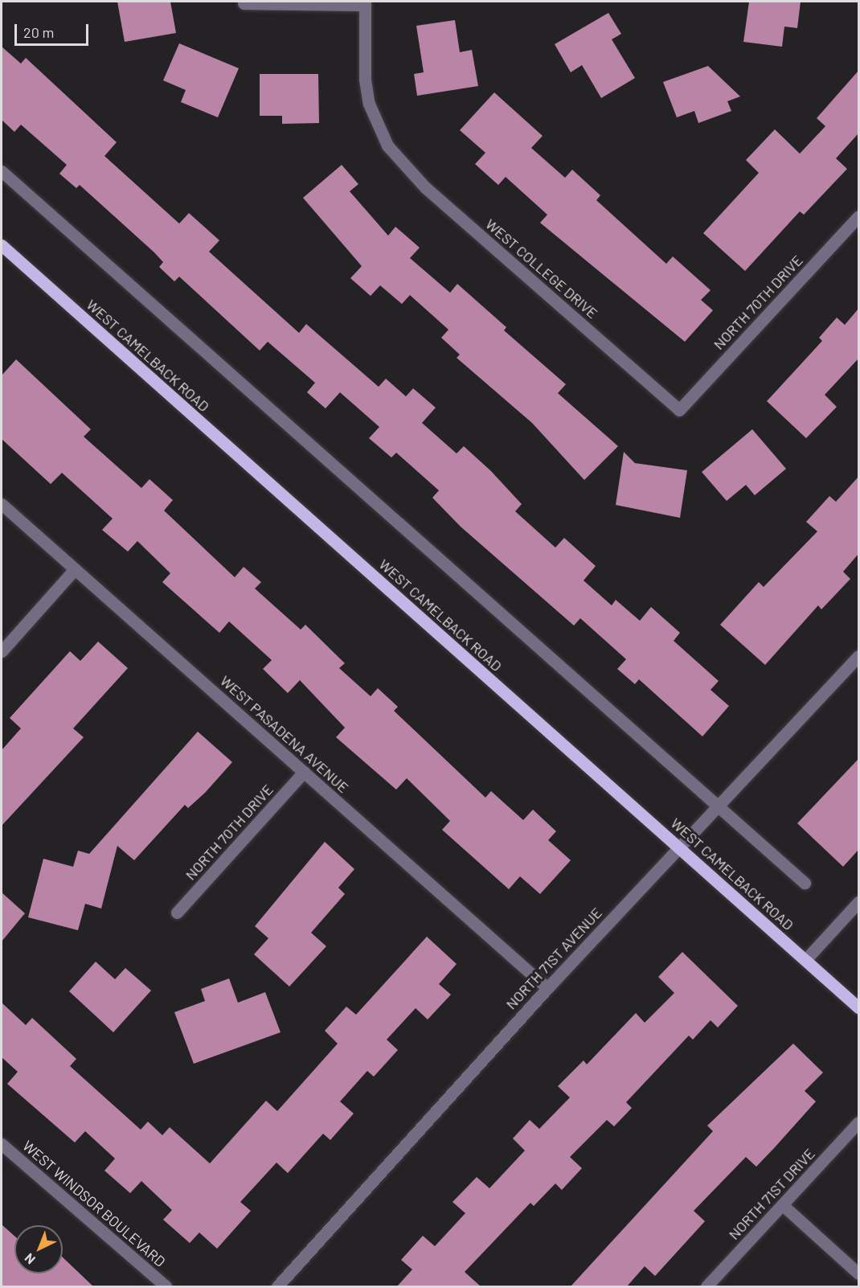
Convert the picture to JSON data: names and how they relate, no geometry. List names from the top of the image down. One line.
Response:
{"streets":{"main road":["WEST CAMELBACK ROAD"],"street":["WEST COLLEGE DRIVE","NORTH 70TH DRIVE","WEST PASADENA AVENUE","NORTH 71ST AVENUE","NORTH 71ST DRIVE","WEST WINDSOR BOULEVARD"]},"crossings":[["WEST COLLEGE DRIVE","NORTH 70TH DRIVE"],["NORTH 70TH DRIVE","WEST PASADENA AVENUE"],["WEST CAMELBACK ROAD","NORTH 71ST AVENUE"],["WEST PASADENA AVENUE","NORTH 71ST AVENUE"]],"scale_bar":"20 m","north":"bottom left"}
